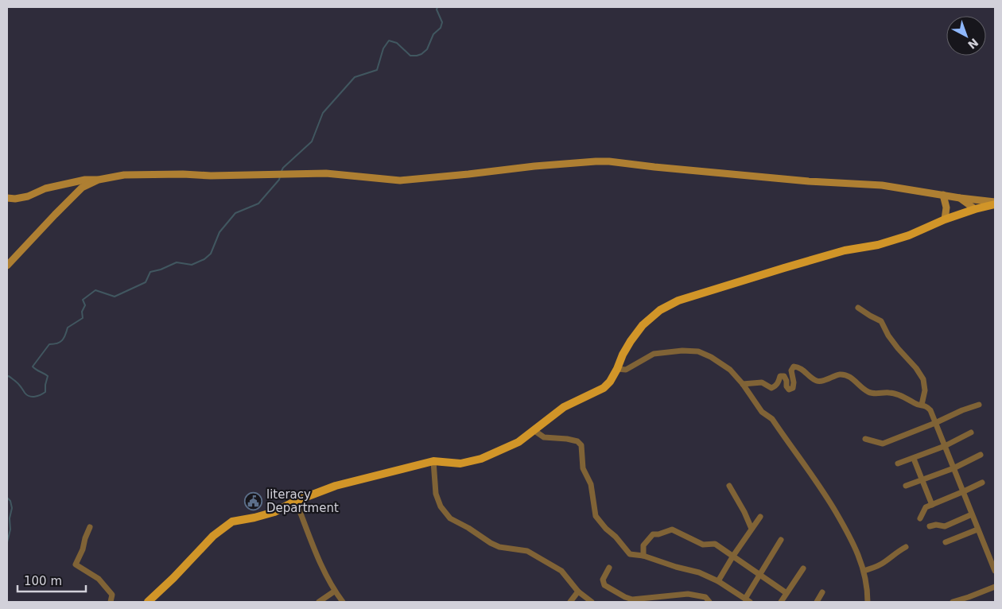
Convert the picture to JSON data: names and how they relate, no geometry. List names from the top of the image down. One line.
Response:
{"places":{"public building":["literacy Department"]},"scale_bar":"100 m","north":"bottom right"}
